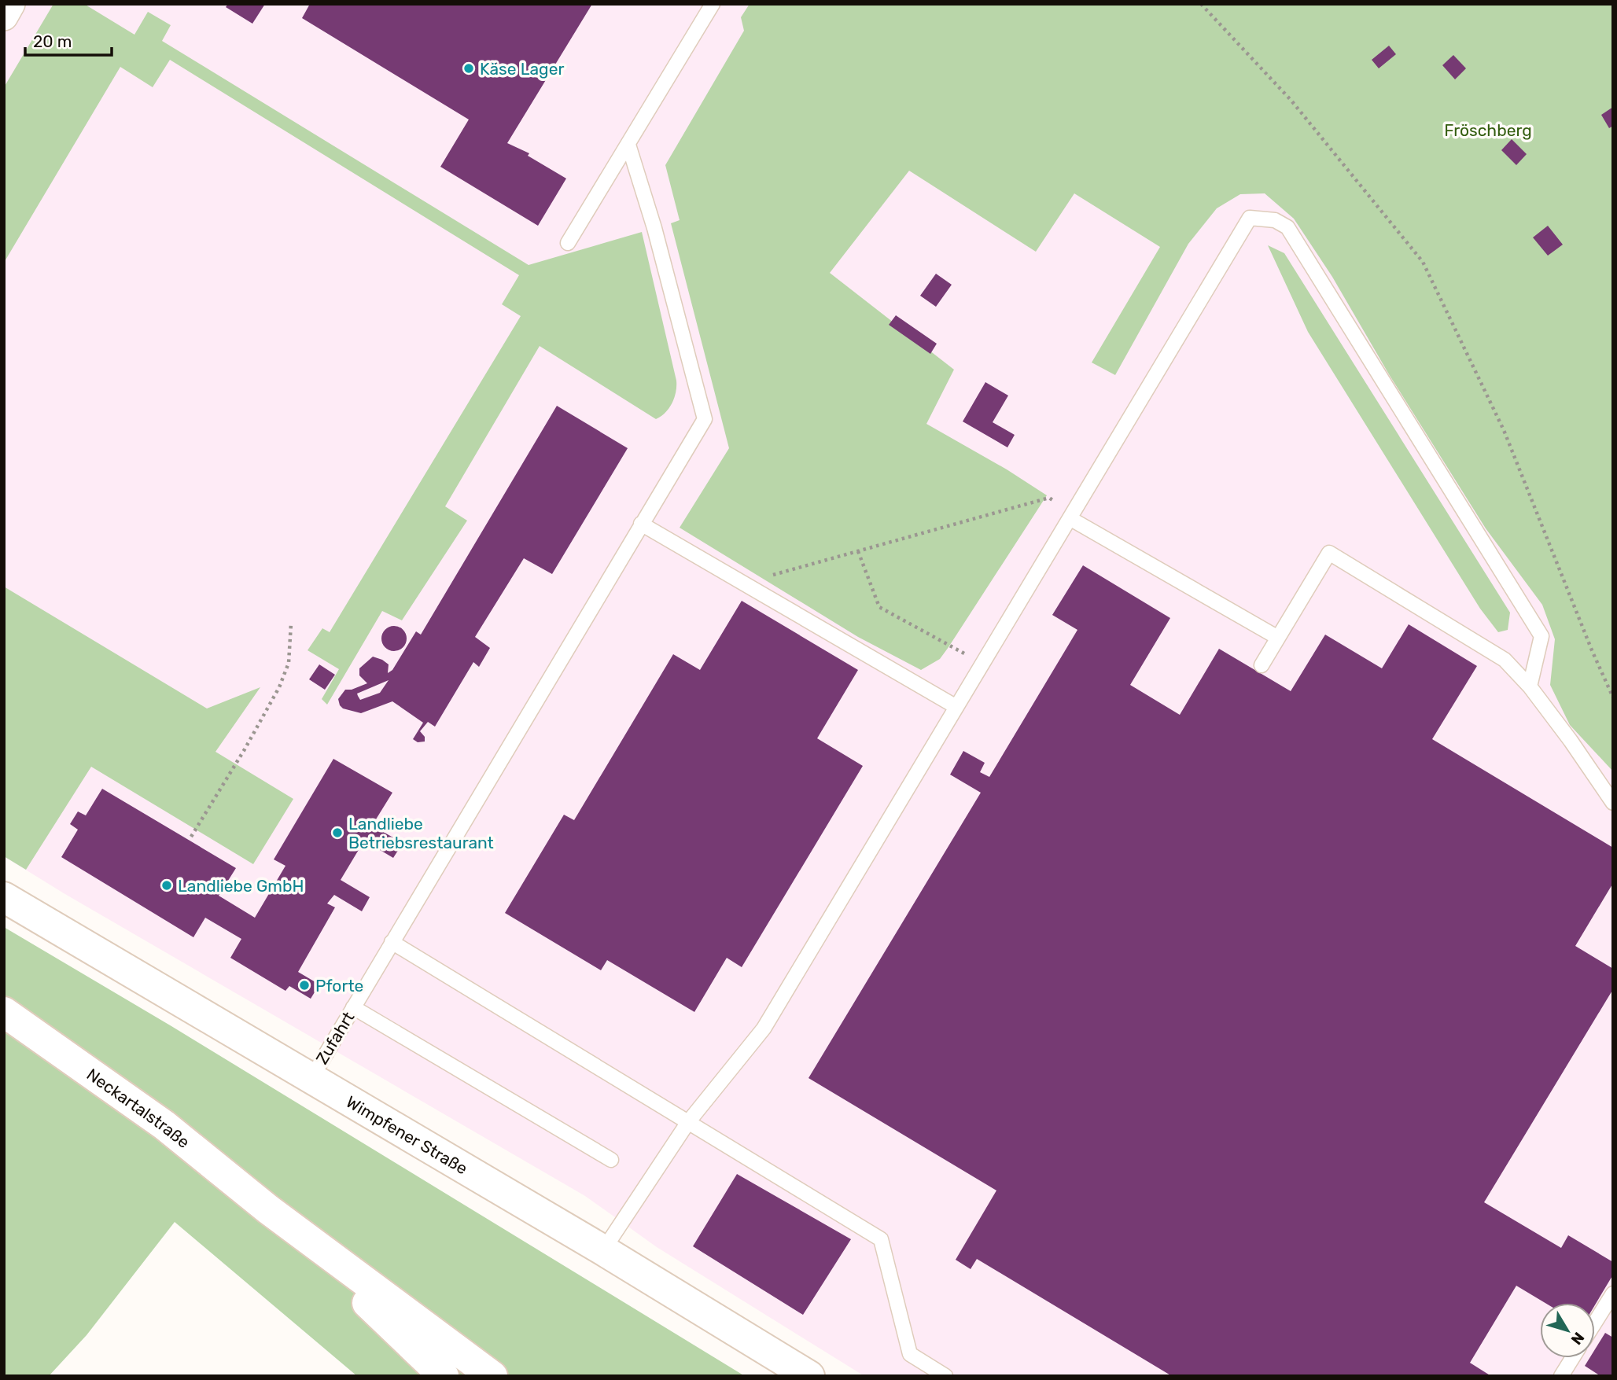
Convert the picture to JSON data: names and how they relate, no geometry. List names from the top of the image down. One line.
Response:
{"streets":{"street":["Neckartalstraße","Wimpfener Straße"],"lane":["Zufahrt"]},"crossings":[["Zufahrt","Wimpfener Straße"]],"parks":["Fröschberg"],"places":["Käse Lager","Landliebe Betriebsrestaurant","Landliebe GmbH","Pforte"],"scale_bar":"20 m","north":"bottom right"}
